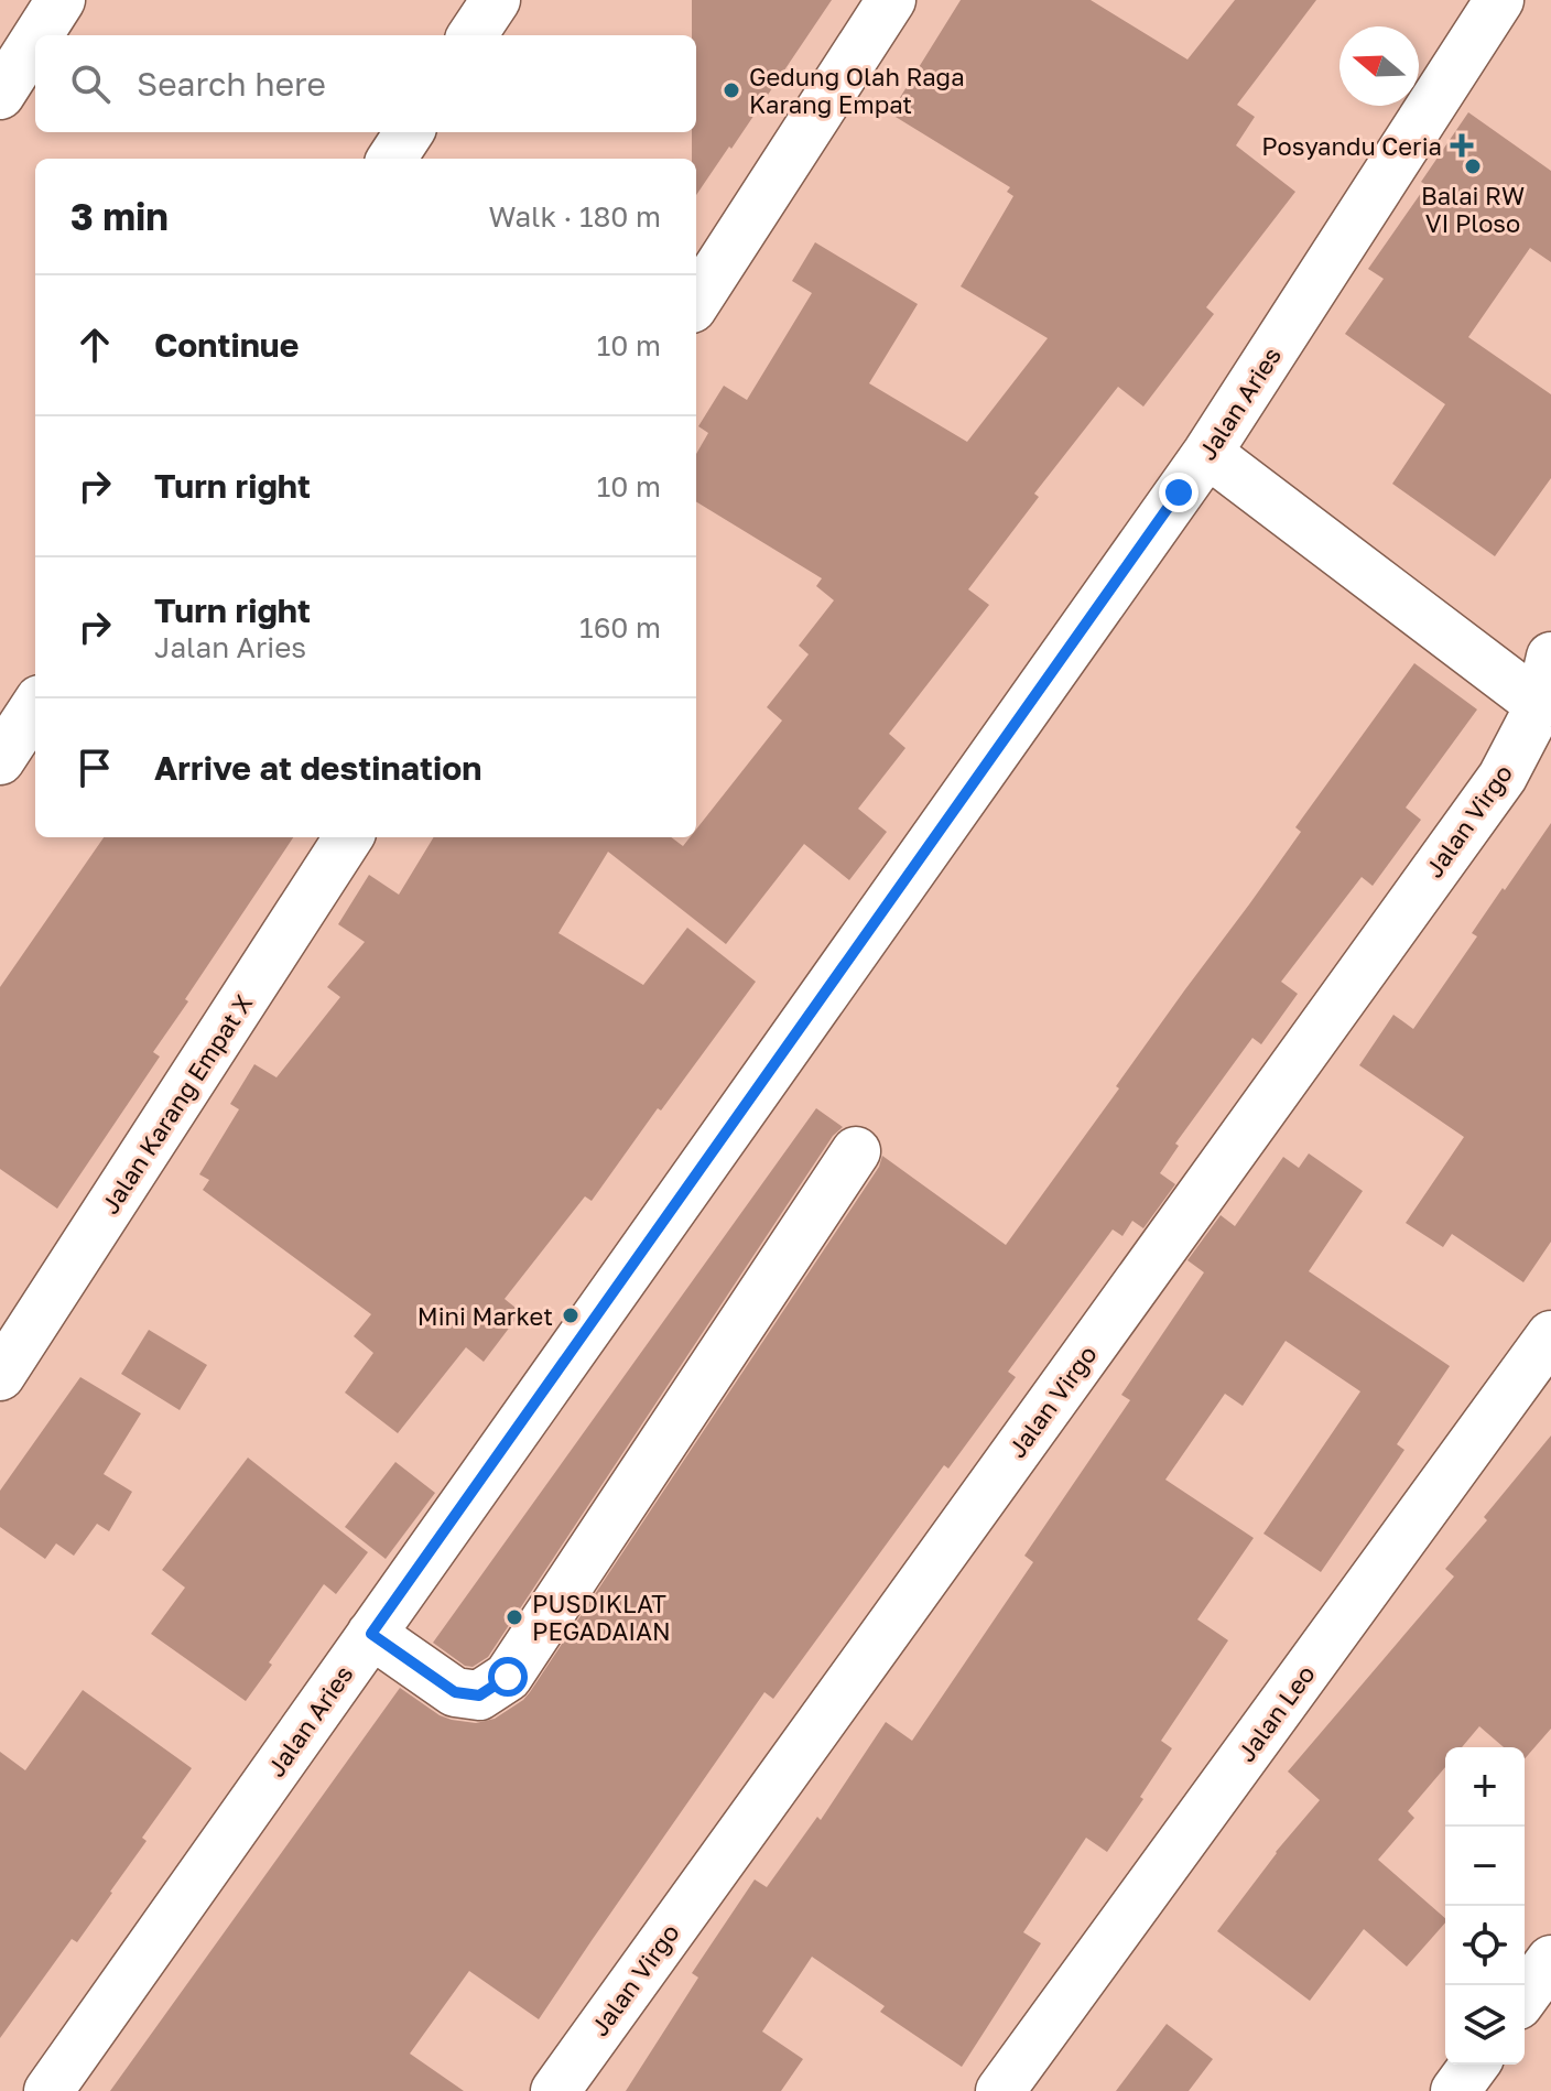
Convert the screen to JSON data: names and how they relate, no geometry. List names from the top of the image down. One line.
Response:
{"streets":{"street":["Jalan Aries","Jalan Virgo","Jalan Karang Empat X","Jalan Leo"]},"places":{"other":["Gedung Olah Raga Karang Empat","Balai RW VI Ploso","Mini Market","PUSDIKLAT PEGADAIAN"],"health":["Posyandu Ceria"]},"north":"left","page":{"search":"Search here","heading":["3 min","Walk · 180 m"],"list":[["Continue","10 m"],["Turn right","10 m"],["Turn right","Jalan Aries","160 m"],"Arrive at destination"],"map_buttons":["+","−"]}}
